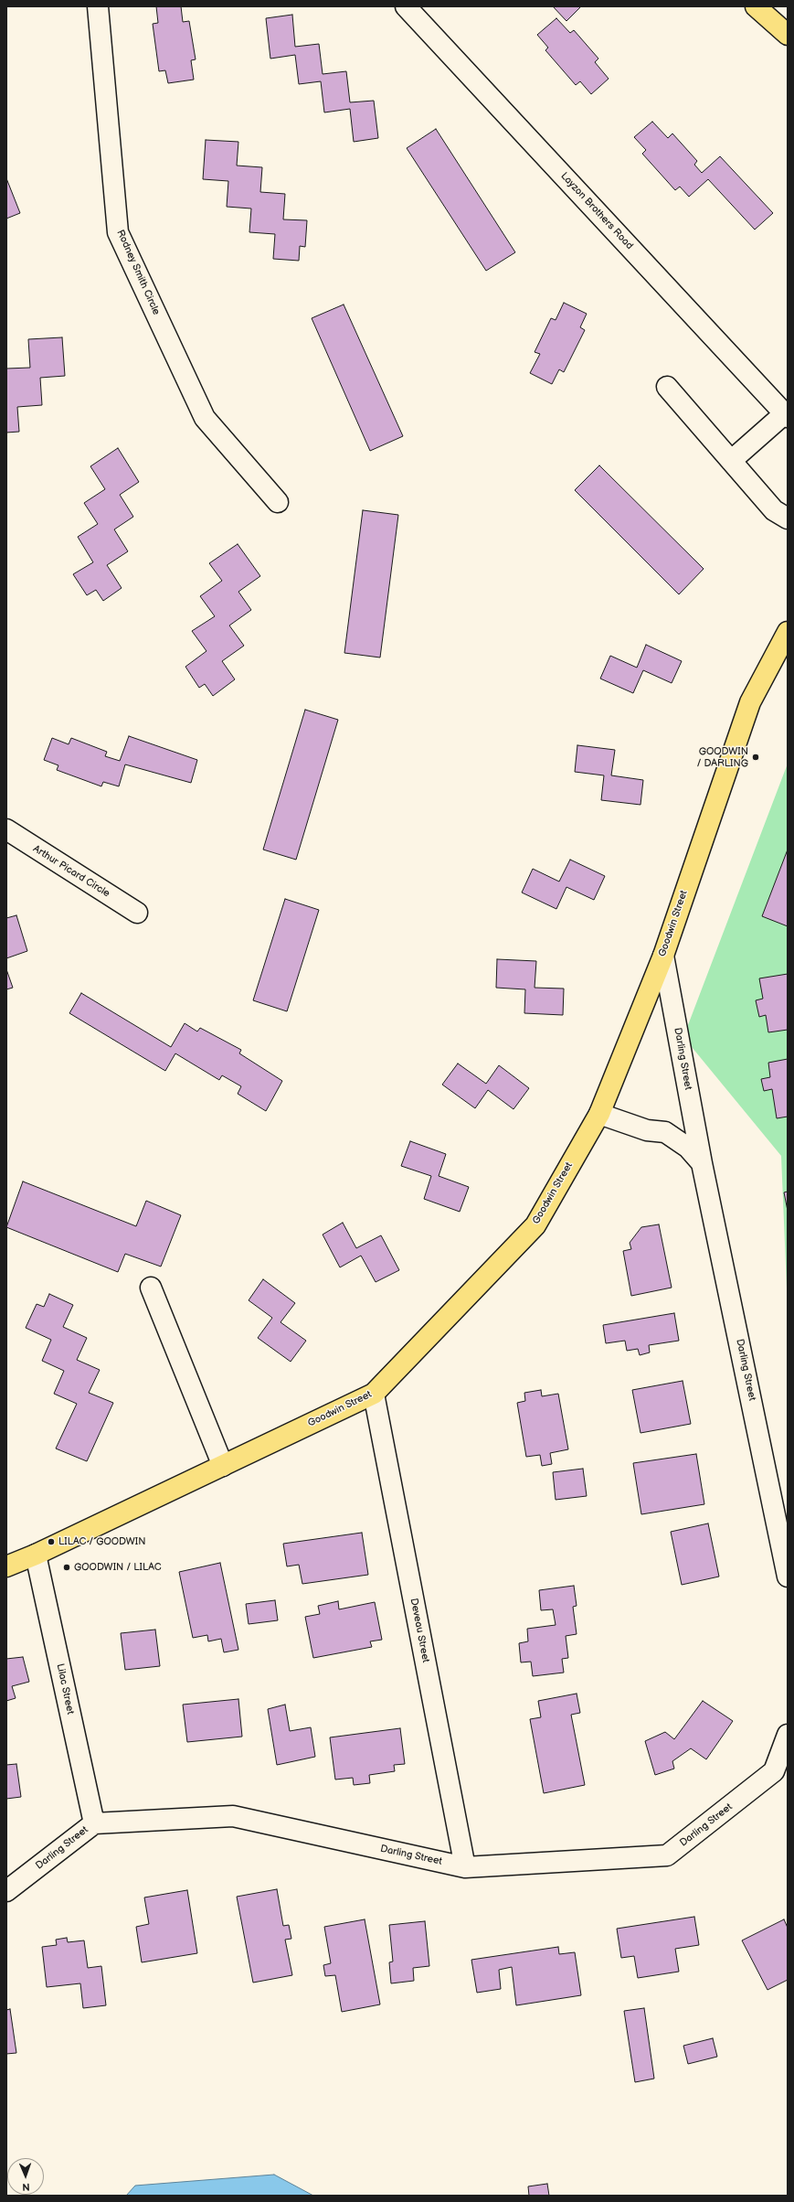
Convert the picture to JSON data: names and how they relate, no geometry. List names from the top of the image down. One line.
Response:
{"streets":{"main road":["Goodwin Street"],"street":["Layzon Brothers Road","Rodney Smith Circle","Arthur Picard Circle","Darling Street","Deveau Street","Lilac Street"]},"crossings":[["Goodwin Street","Darling Street"],["Goodwin Street","Deveau Street"],["Goodwin Street","Lilac Street"],["Darling Street","Deveau Street"],["Darling Street","Lilac Street"]],"places":["GOODWIN / DARLING","LILAC / GOODWIN","GOODWIN / LILAC"],"north":"bottom"}
